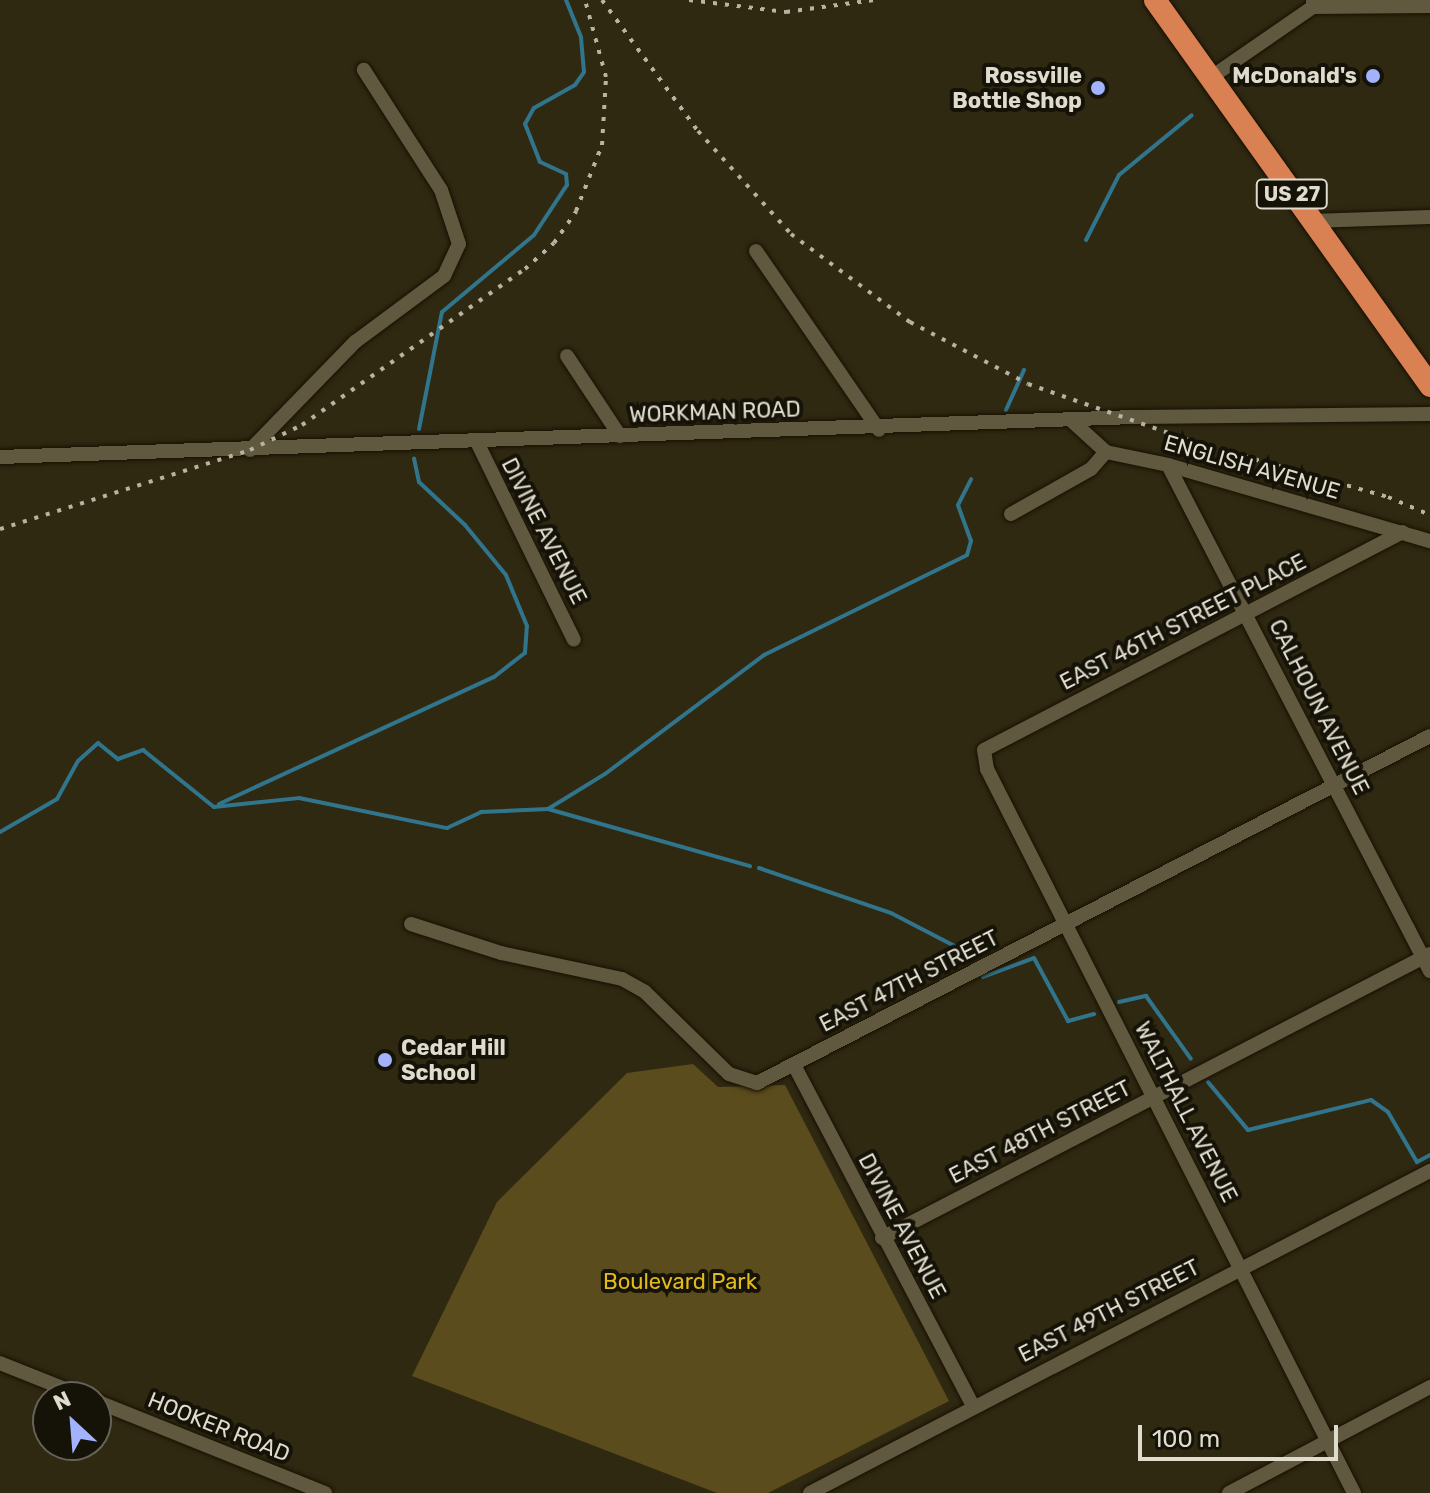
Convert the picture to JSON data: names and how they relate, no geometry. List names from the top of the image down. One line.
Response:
{"streets":{"highway":["US 27"],"street":["WORKMAN ROAD","ENGLISH AVENUE","DIVINE AVENUE","EAST 46TH STREET PLACE","CALHOUN AVENUE","EAST 47TH STREET","WALTHALL AVENUE","EAST 48TH STREET","EAST 49TH STREET","HOOKER ROAD"]},"crossings":[["WORKMAN ROAD","DIVINE AVENUE"],["ENGLISH AVENUE","EAST 46TH STREET PLACE"],["ENGLISH AVENUE","CALHOUN AVENUE"],["DIVINE AVENUE","EAST 47TH STREET"],["DIVINE AVENUE","EAST 48TH STREET"],["DIVINE AVENUE","EAST 49TH STREET"],["EAST 46TH STREET PLACE","CALHOUN AVENUE"],["EAST 46TH STREET PLACE","WALTHALL AVENUE"],["CALHOUN AVENUE","EAST 47TH STREET"],["CALHOUN AVENUE","EAST 48TH STREET"],["EAST 47TH STREET","WALTHALL AVENUE"],["WALTHALL AVENUE","EAST 48TH STREET"],["WALTHALL AVENUE","EAST 49TH STREET"]],"parks":["Boulevard Park"],"places":["McDonald's","Rossville Bottle Shop","Cedar Hill School"],"scale_bar":"100 m","north":"top left"}
